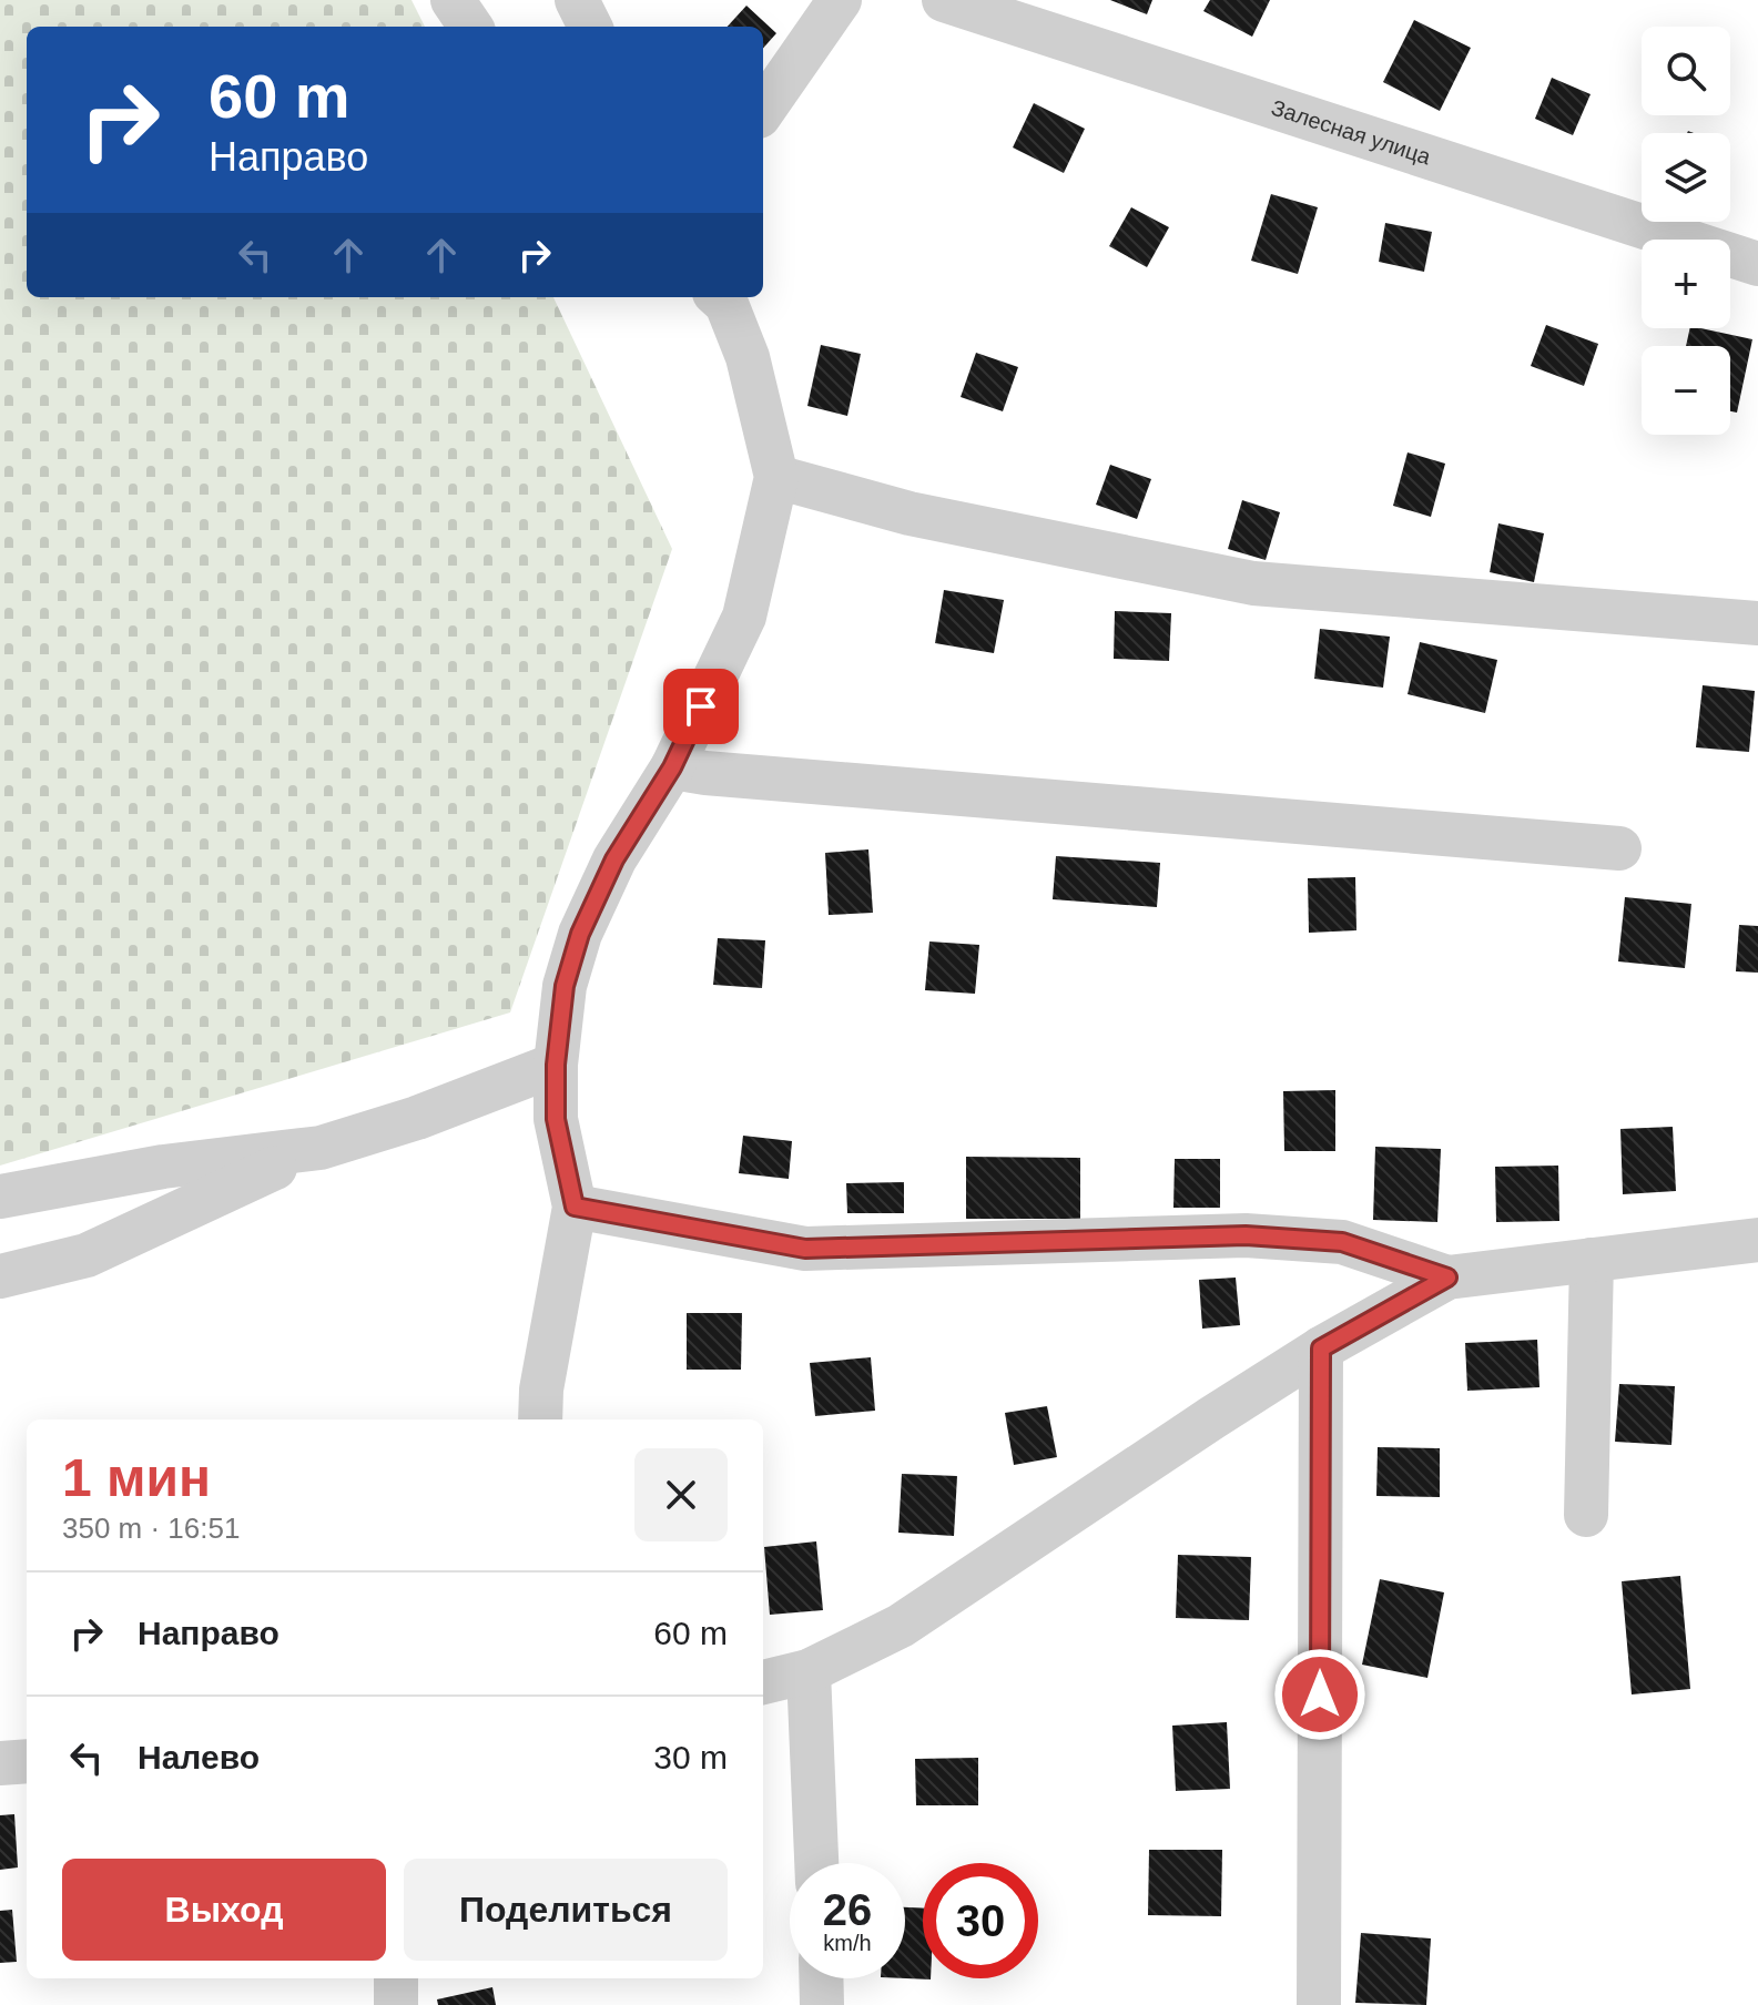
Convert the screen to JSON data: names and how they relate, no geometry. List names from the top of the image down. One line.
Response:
{"streets":{"street":["Залесная улица"]},"page":{"map_buttons":["+","−"],"turn":["60 m","Направо"],"heading":["1 мин","350 m · 16:51"],"list":[{"name":"Направо","value":"60 m"},{"name":"Налево","value":"30 m"}],"buttons":["Выход","Поделиться"],"speed":"26 km/h","limit":"30"}}
